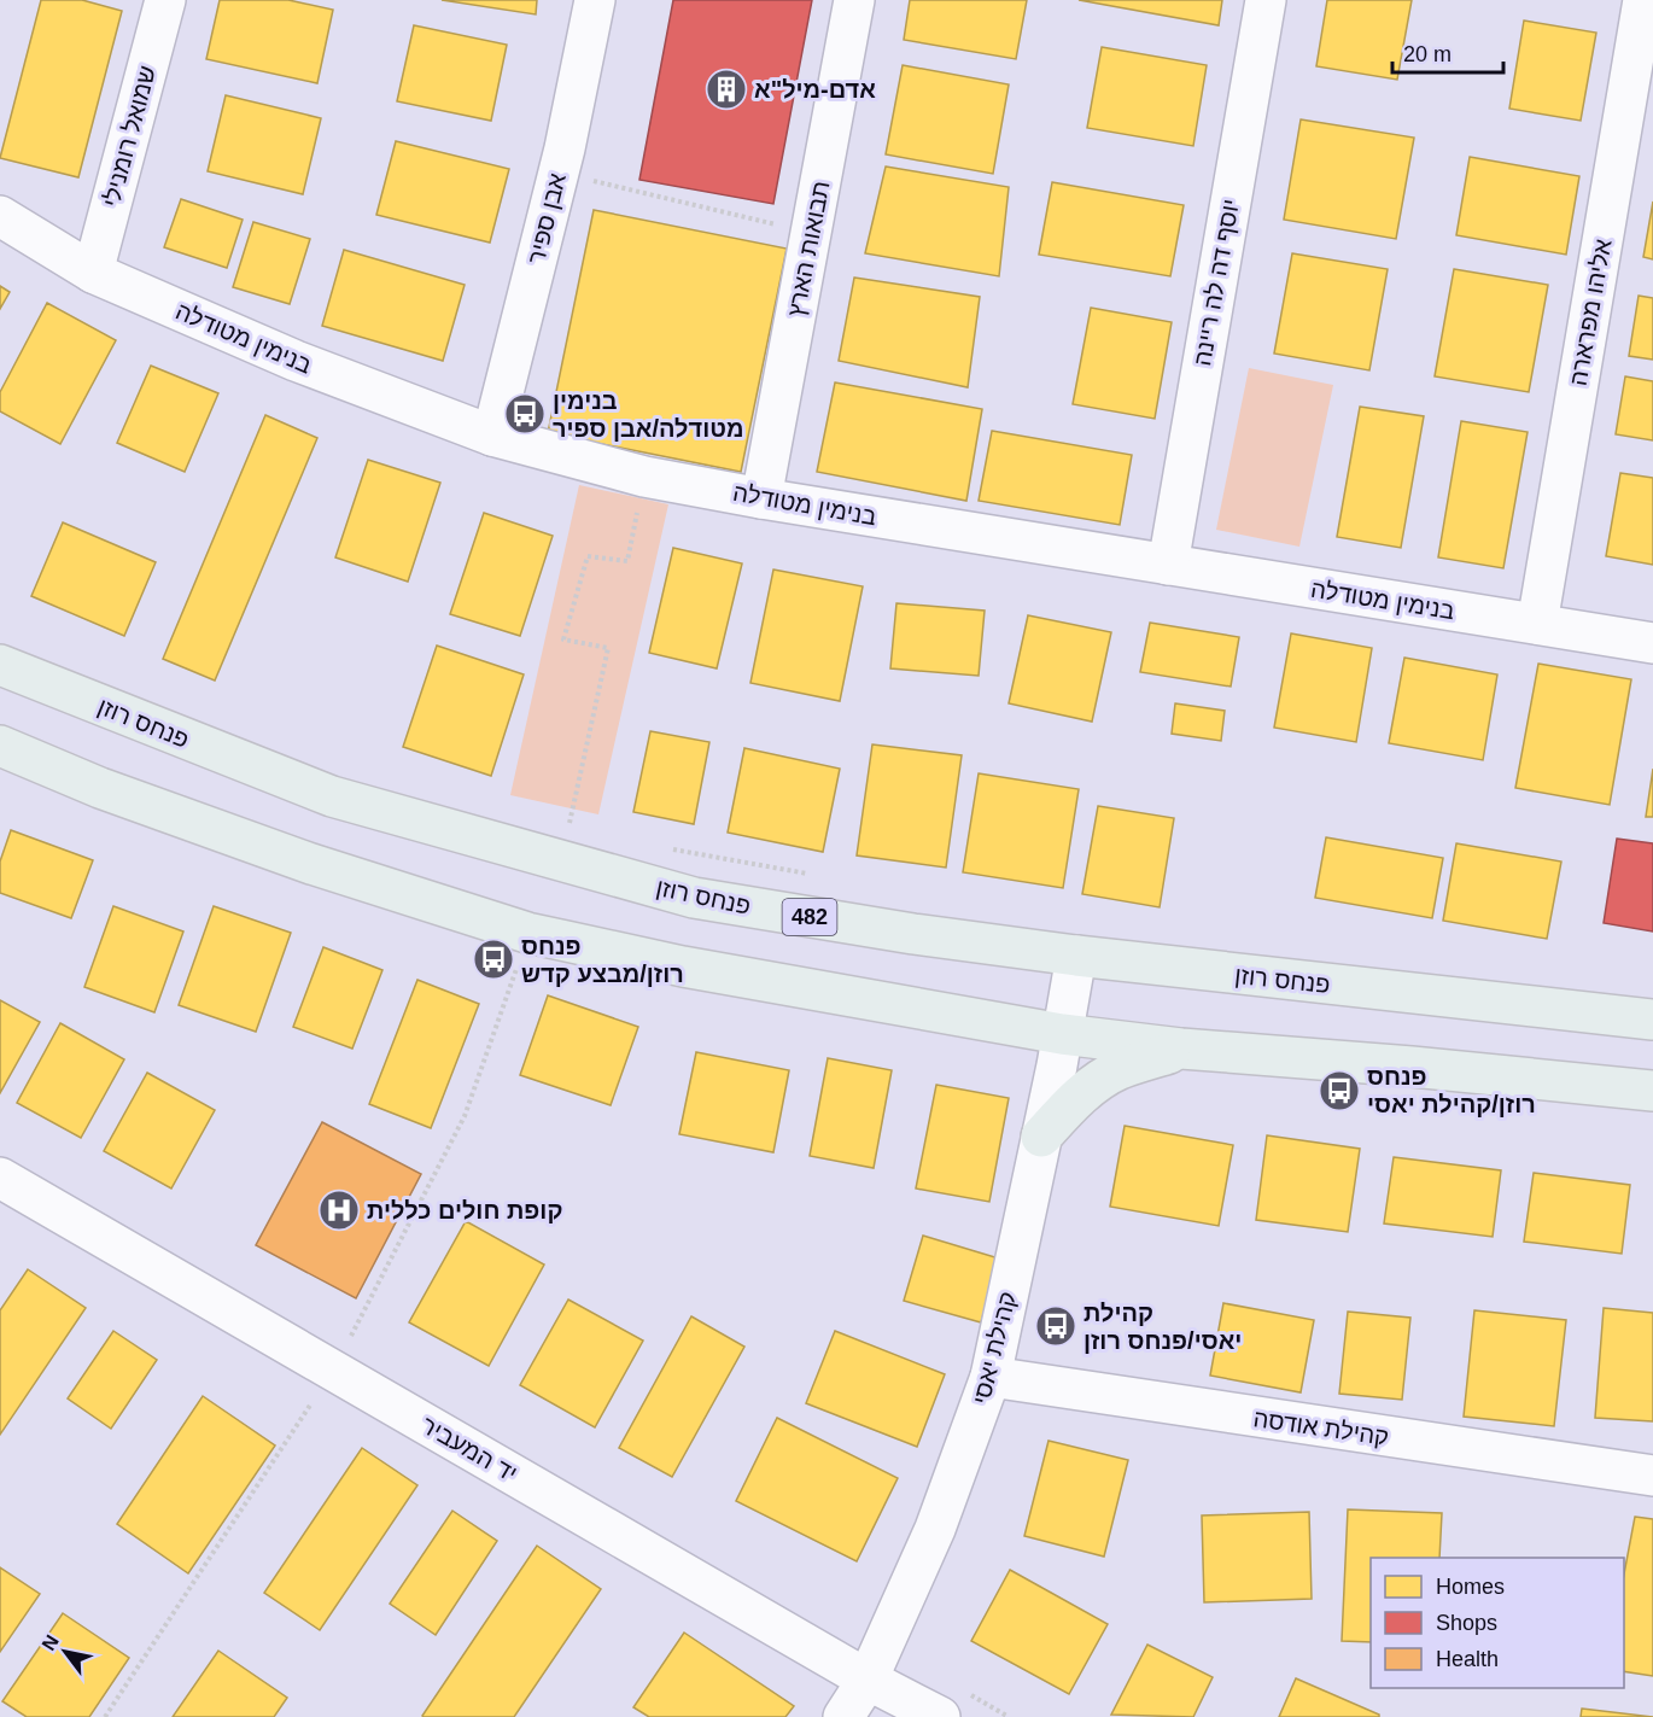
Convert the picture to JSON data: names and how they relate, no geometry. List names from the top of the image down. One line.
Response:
{"streets":{"main road":["פנחס רוזן","482"],"street":["שמואל רומנילי","אבן ספיר","תבואות הארץ","יוסף דה לה ריינה","אליהו מפרארה","בנימין מטודלה","קהילת יאסי","קהילת אודסה","יד המעביר"]},"crossings":[["שמואל רומנילי","בנימין מטודלה"],["אבן ספיר","בנימין מטודלה"],["תבואות הארץ","בנימין מטודלה"],["יוסף דה לה ריינה","בנימין מטודלה"],["אליהו מפרארה","בנימין מטודלה"],["פנחס רוזן","קהילת יאסי"],["קהילת יאסי","קהילת אודסה"],["קהילת יאסי","יד המעביר"]],"places":{"building":["אדם-מיל\"א"],"bus stop":["בנימין מטודלה/אבן ספיר","פנחס רוזן/מבצע קדש","פנחס רוזן/קהילת יאסי","קהילת יאסי/פנחס רוזן"],"hospital":["קופת חולים כללית"]},"legend":["Homes","Shops","Health"],"scale_bar":"20 m","north":"top left"}
